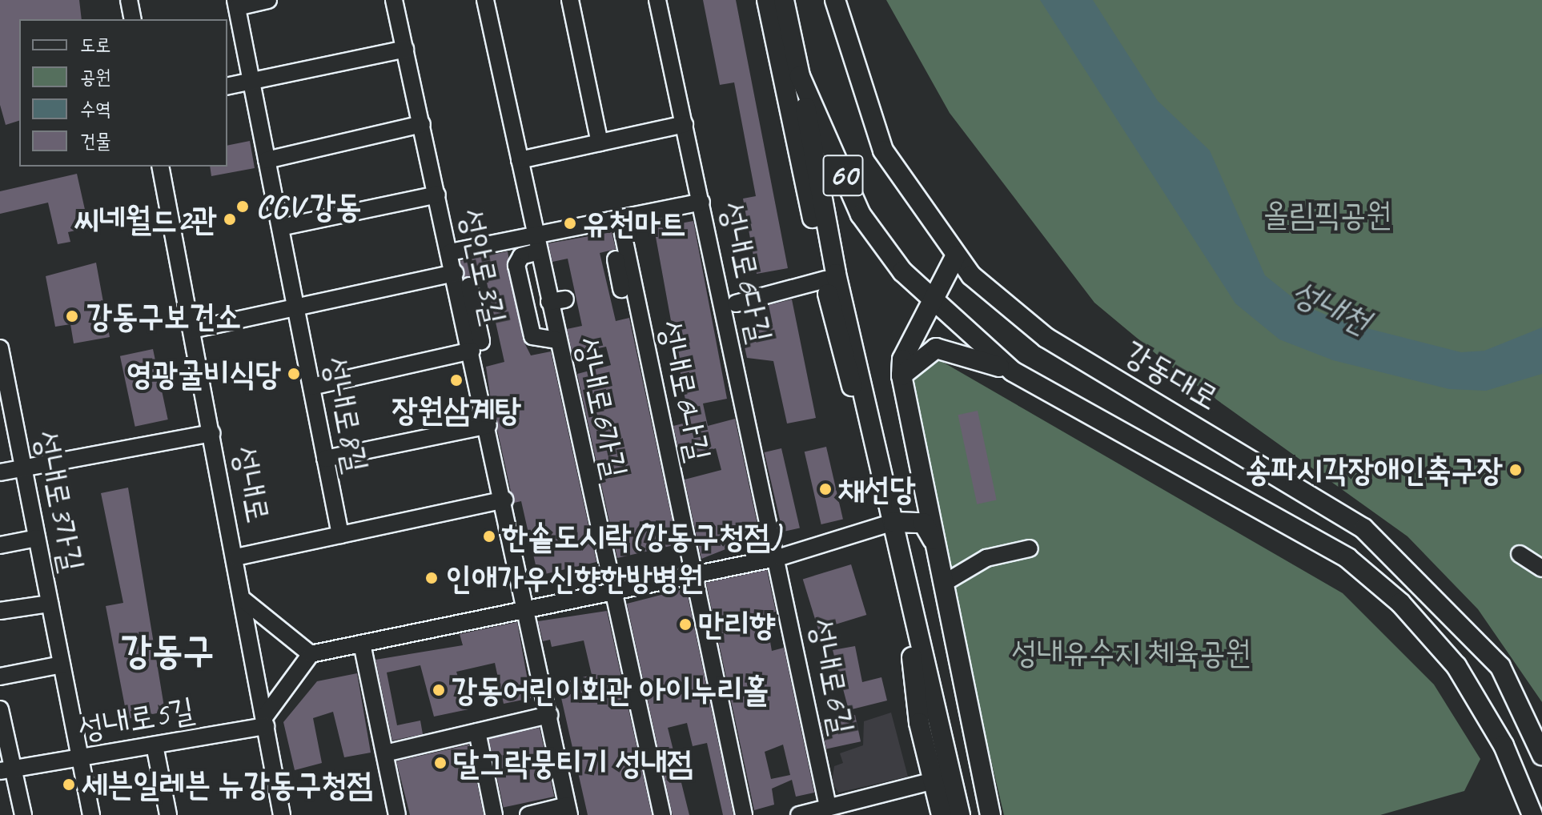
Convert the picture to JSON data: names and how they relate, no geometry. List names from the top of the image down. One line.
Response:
{"streets":{"main road":["60","강동대로"],"street":["성안로3길","성내로6다길","성내로6나길","성내로6가길","성내로8길","성내로","성내로3가길","성내로6길","성내로5길"]},"crossings":[["성안로3길","성내로8길"],["성내로6다길","성내로6길"],["성내로","성내로5길"],["성내로3가길","성내로5길"]],"districts":["강동구"],"water":["성내천"],"parks":["올림픽공원","성내유수지 체육공원"],"places":["CGV 강동","씨네월드2관","유천마트","강동구보건소","영광굴비식당","장원삼계탕","송파시각장애인축구장","채선당","한솥도시락(강동구청점)","인애가우신향한방병원","만리향","강동어린이회관 아이누리홀","달그락뭉티기 성내점","세븐일레븐 뉴강동구청점"],"legend":["도로","공원","수역","건물"]}
